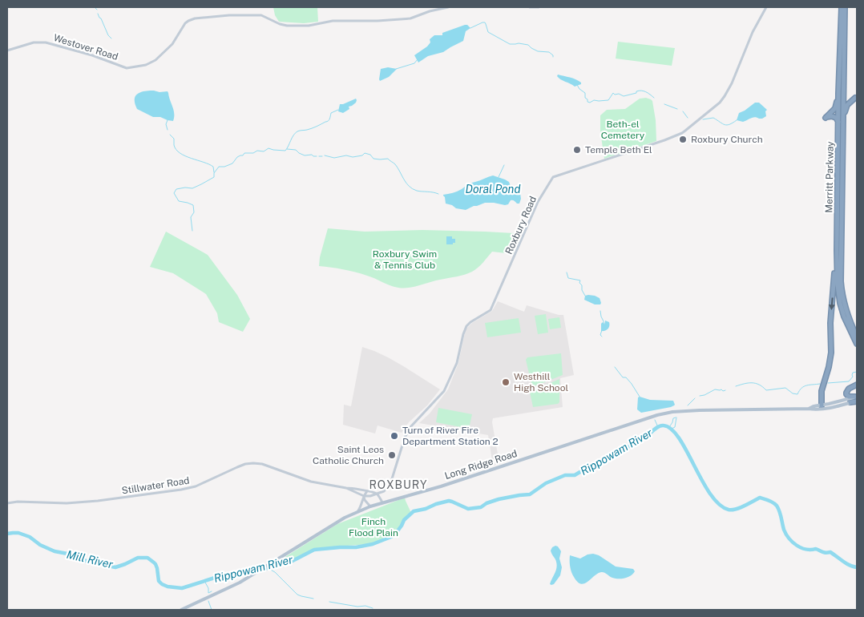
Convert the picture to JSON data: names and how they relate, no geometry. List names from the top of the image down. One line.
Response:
{"streets":{"highway":["Merritt Parkway"],"main road":["Long Ridge Road"],"street":["Westover Road","Roxbury Road","Stillwater Road"]},"crossings":[["Roxbury Road","Stillwater Road"]],"districts":["ROXBURY"],"water":["Doral Pond","Rippowam River","Mill River"],"parks":["Beth-el Cemetery","Roxbury Swim & Tennis Club","Finch Flood Plain"],"places":["Roxbury Church","Temple Beth El","Westhill High School","Turn of River Fire Department Station 2","Saint Leos Catholic Church"]}
